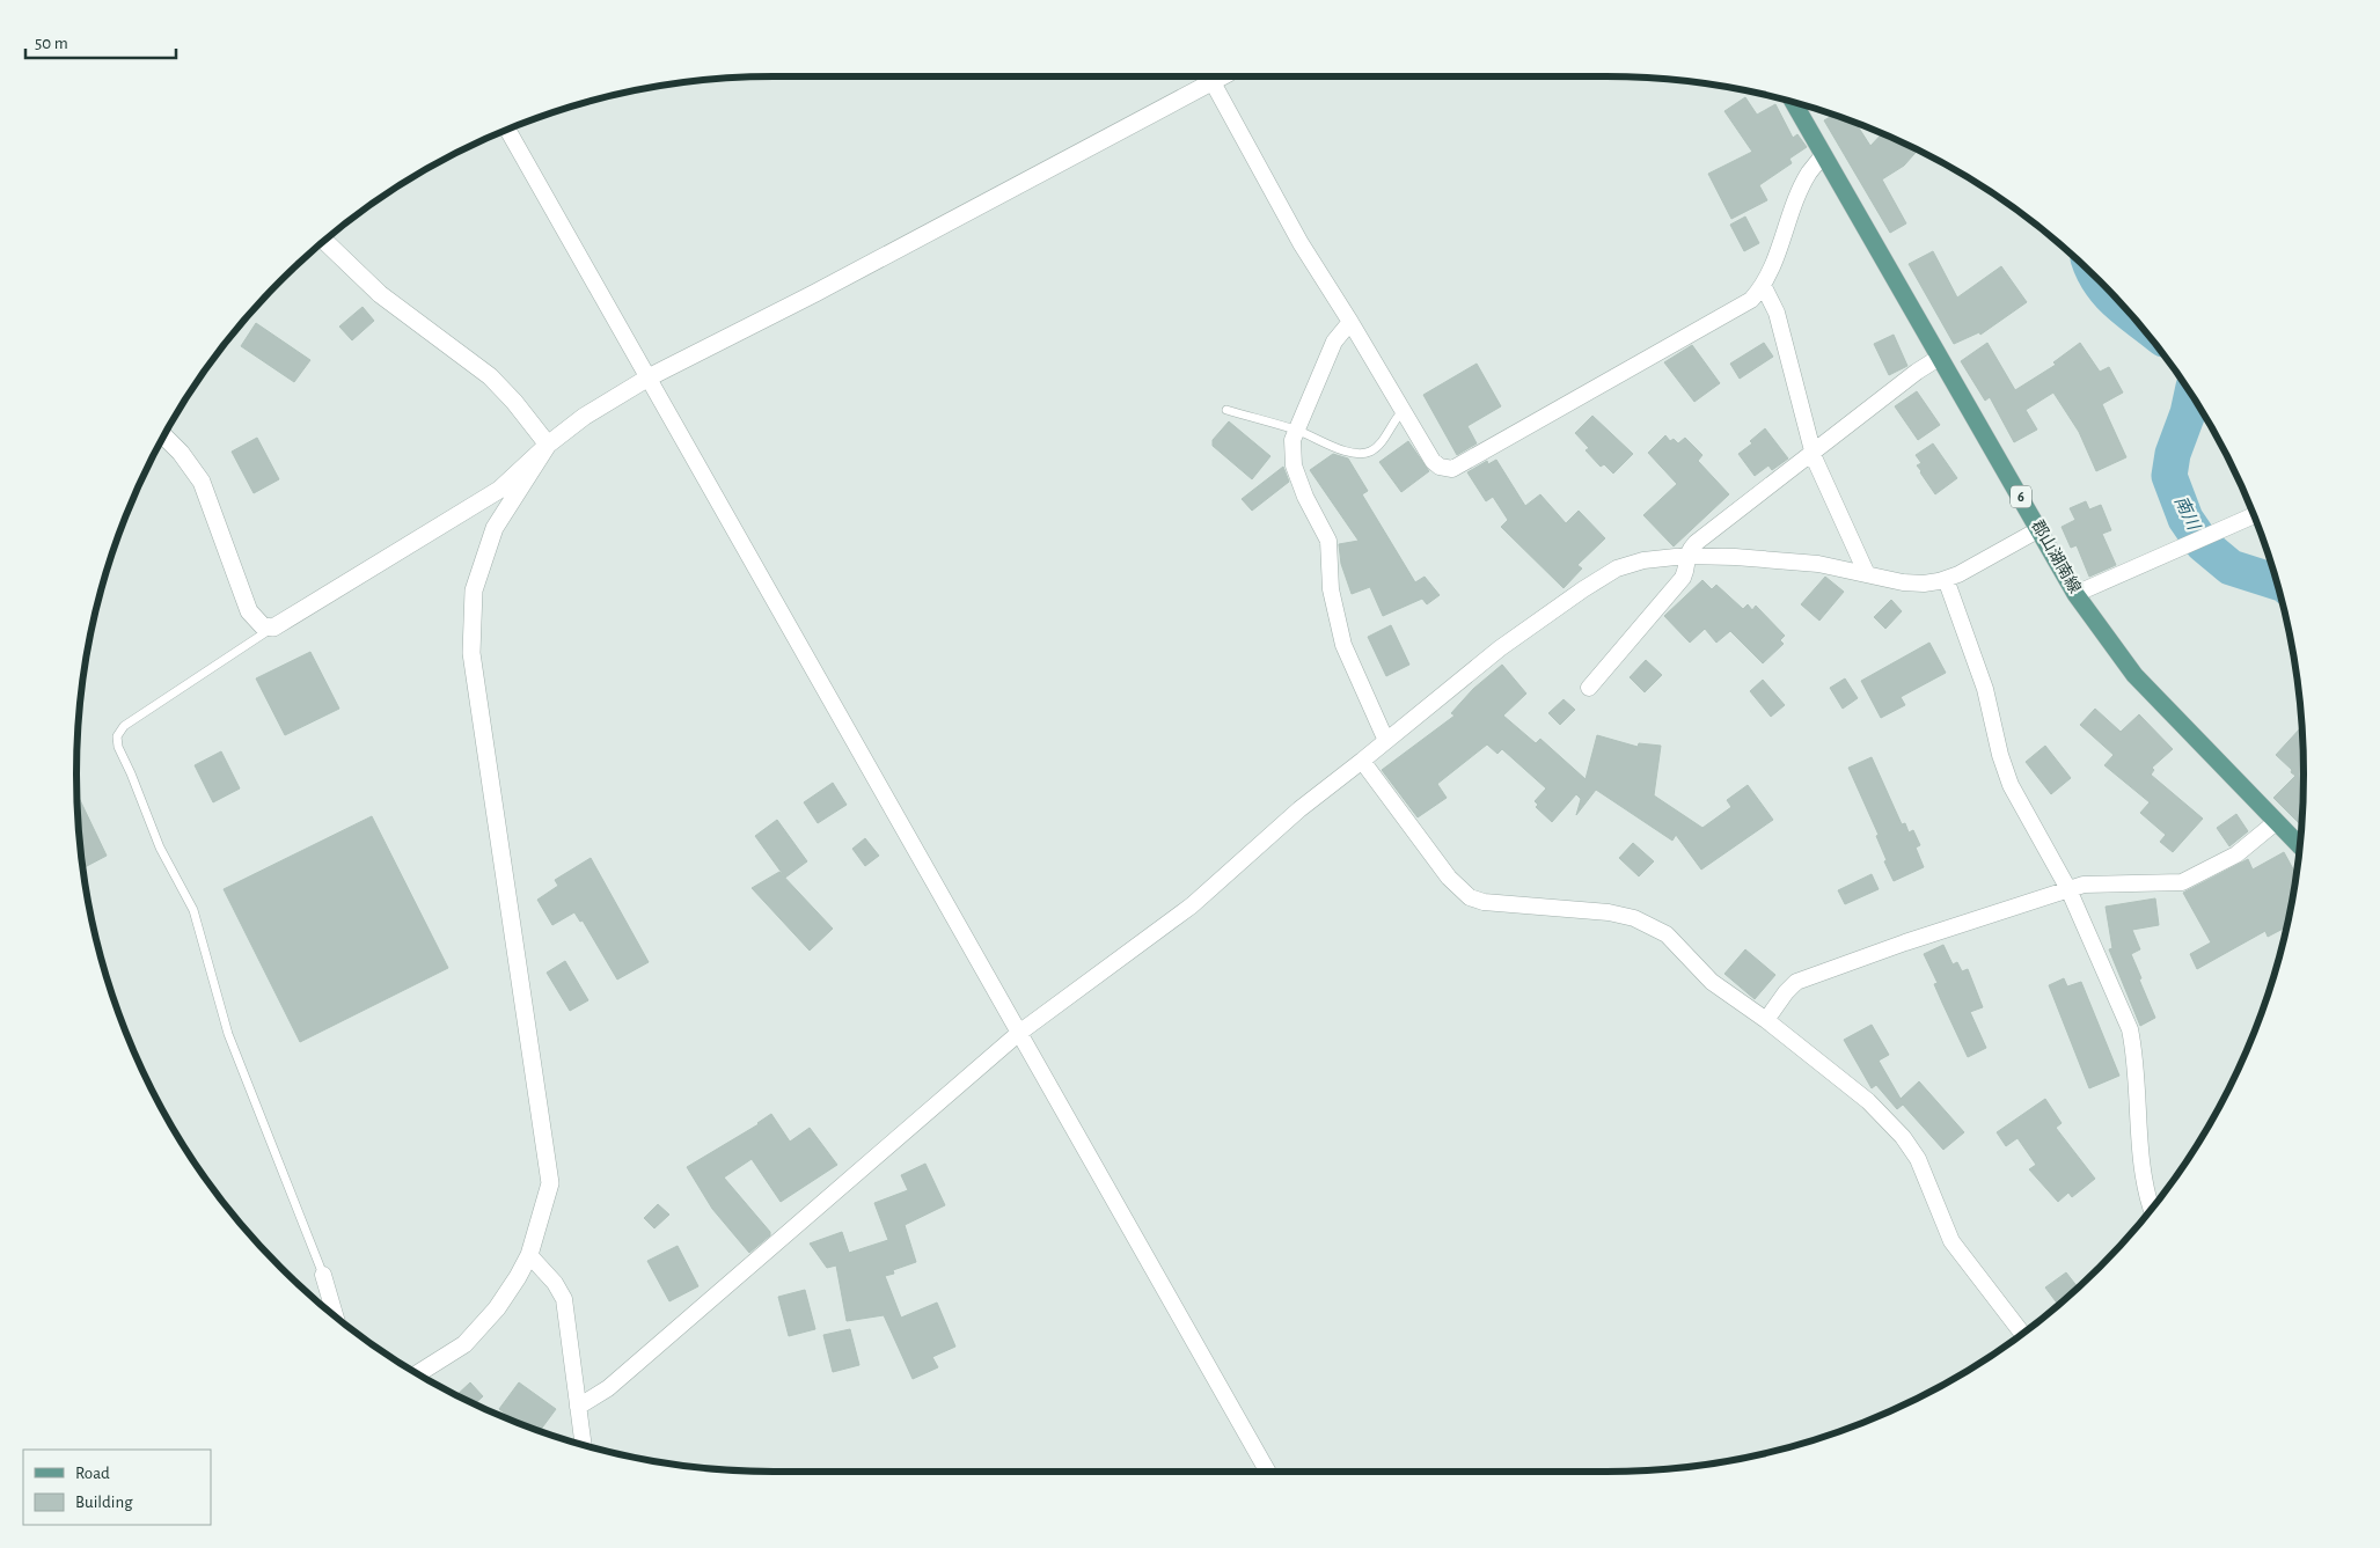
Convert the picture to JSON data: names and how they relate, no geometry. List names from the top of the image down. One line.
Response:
{"streets":{"main road":["6","郡山湖南線"]},"water":["南川"],"legend":["Road","Building"],"scale_bar":"50 m"}
